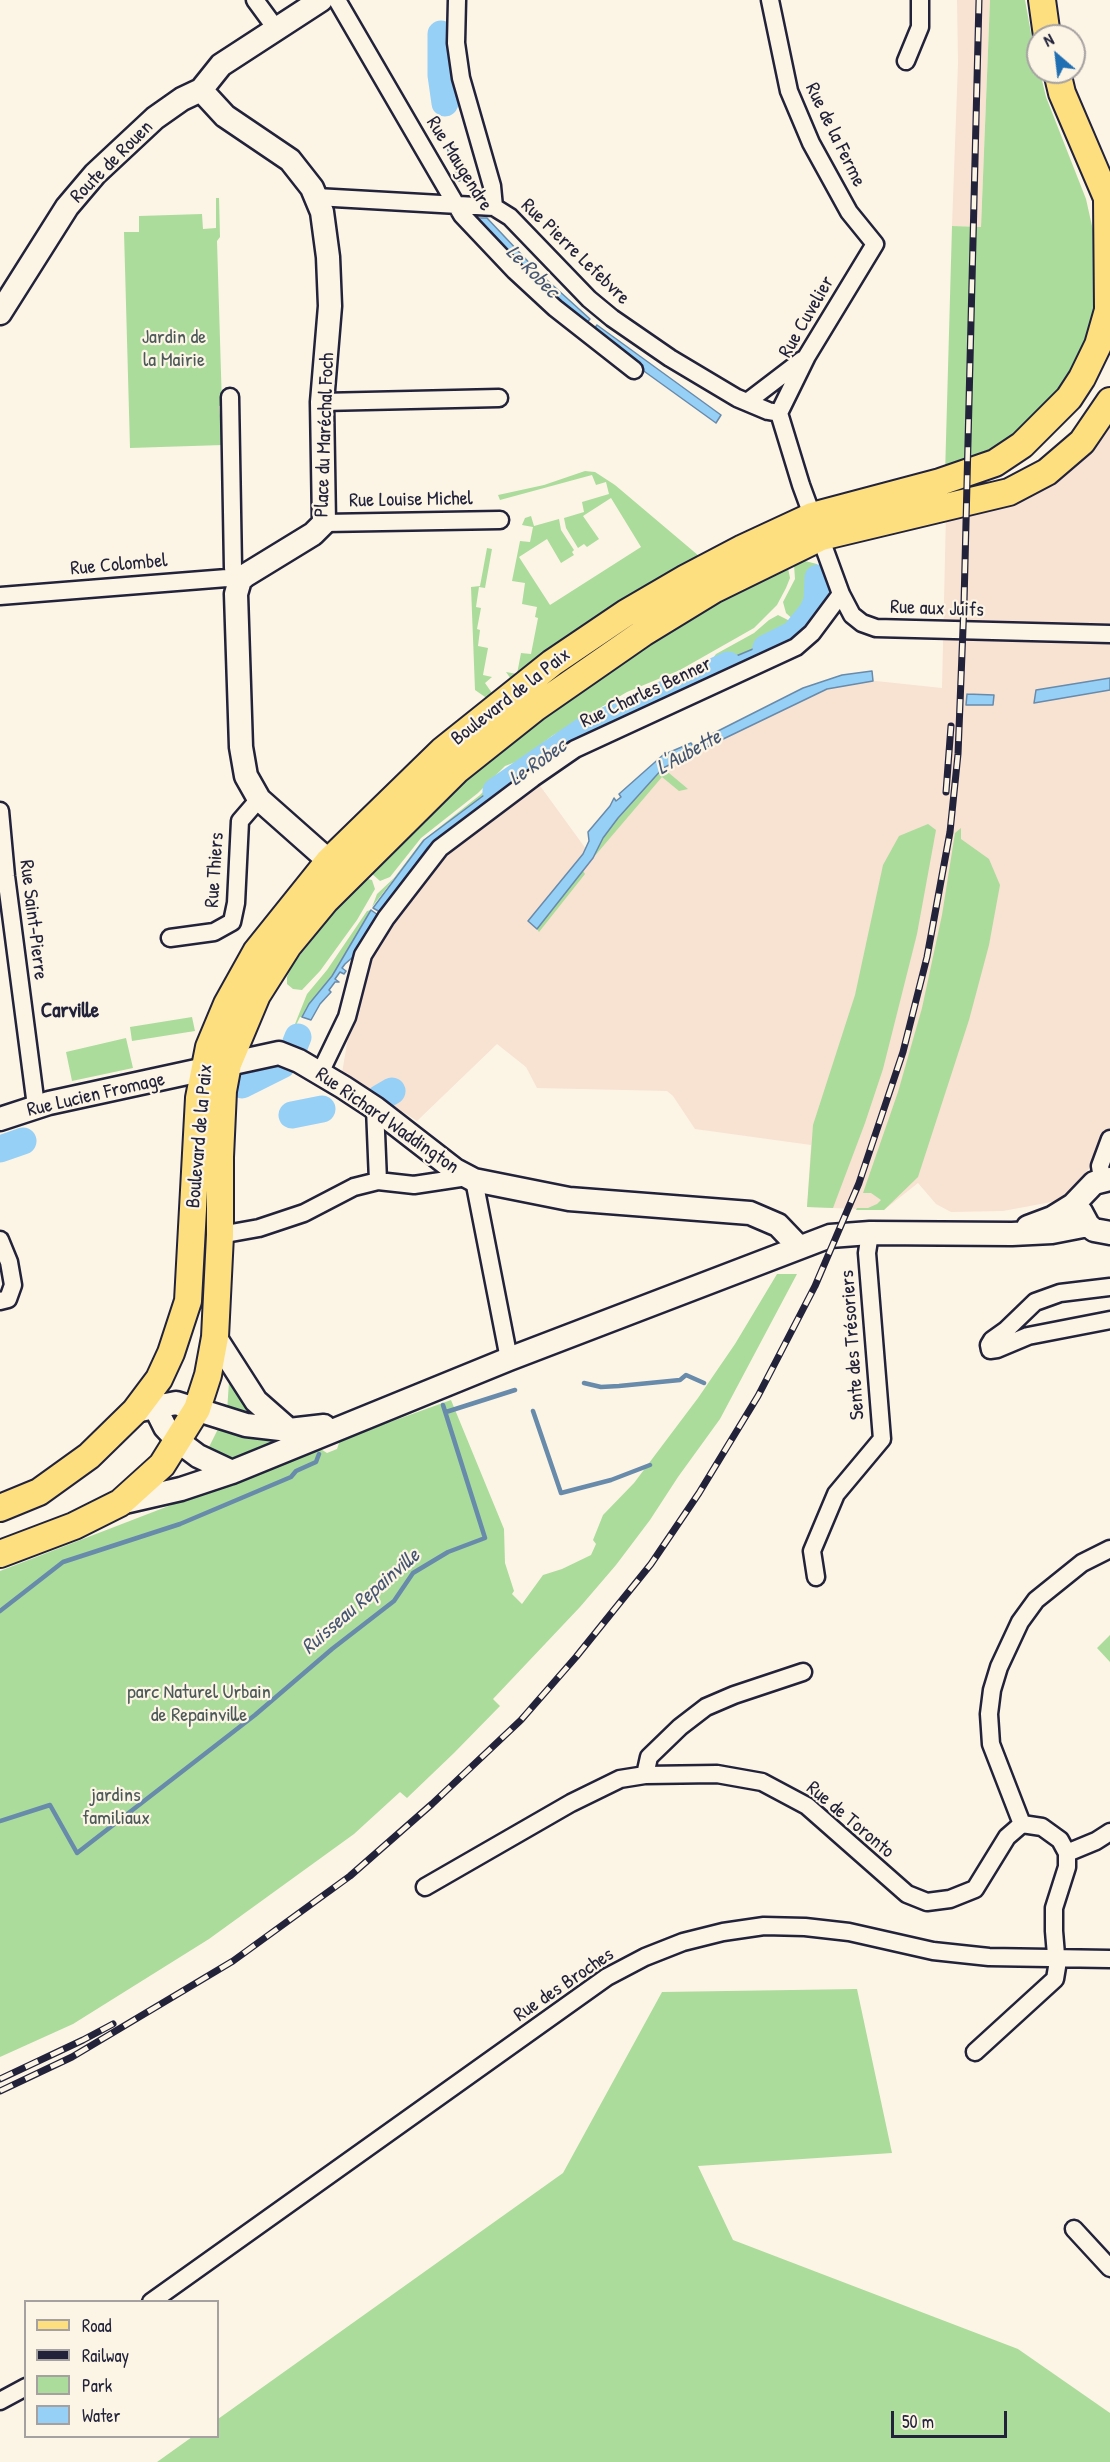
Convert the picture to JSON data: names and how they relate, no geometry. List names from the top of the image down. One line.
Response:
{"streets":{"main road":["Boulevard de la Paix"],"street":["Rue de la Ferme","Route de Rouen","Rue Maugendre","Rue Pierre Lefebvre","Rue Cuvelier","Place du Maréchal Foch","Rue Louise Michel","Rue Colombel","Rue aux Juifs","Rue Charles Benner","Rue Thiers","Rue Saint-Pierre","Rue Lucien Fromage","Rue Richard Waddington","Sente des Trésoriers","Rue de Toronto","Rue des Broches"]},"crossings":[["Rue de la Ferme","Rue Cuvelier"],["Route de Rouen","Place du Maréchal Foch"],["Rue Pierre Lefebvre","Rue Cuvelier"],["Place du Maréchal Foch","Rue Louise Michel"],["Place du Maréchal Foch","Rue Colombel"],["Rue aux Juifs","Rue Charles Benner"],["Rue aux Juifs","Boulevard de la Paix"],["Rue Charles Benner","Rue Richard Waddington"],["Boulevard de la Paix","Rue Lucien Fromage"],["Boulevard de la Paix","Rue Richard Waddington"],["Rue Saint-Pierre","Rue Lucien Fromage"],["Rue Lucien Fromage","Rue Richard Waddington"]],"districts":["Carville"],"water":["Le Robec","L'Aubette","Ruisseau Repainville"],"parks":["Jardin de la Mairie","parc Naturel Urbain de Repainville","jardins familiaux"],"legend":["Road","Railway","Park","Water"],"scale_bar":"50 m","north":"top left"}
